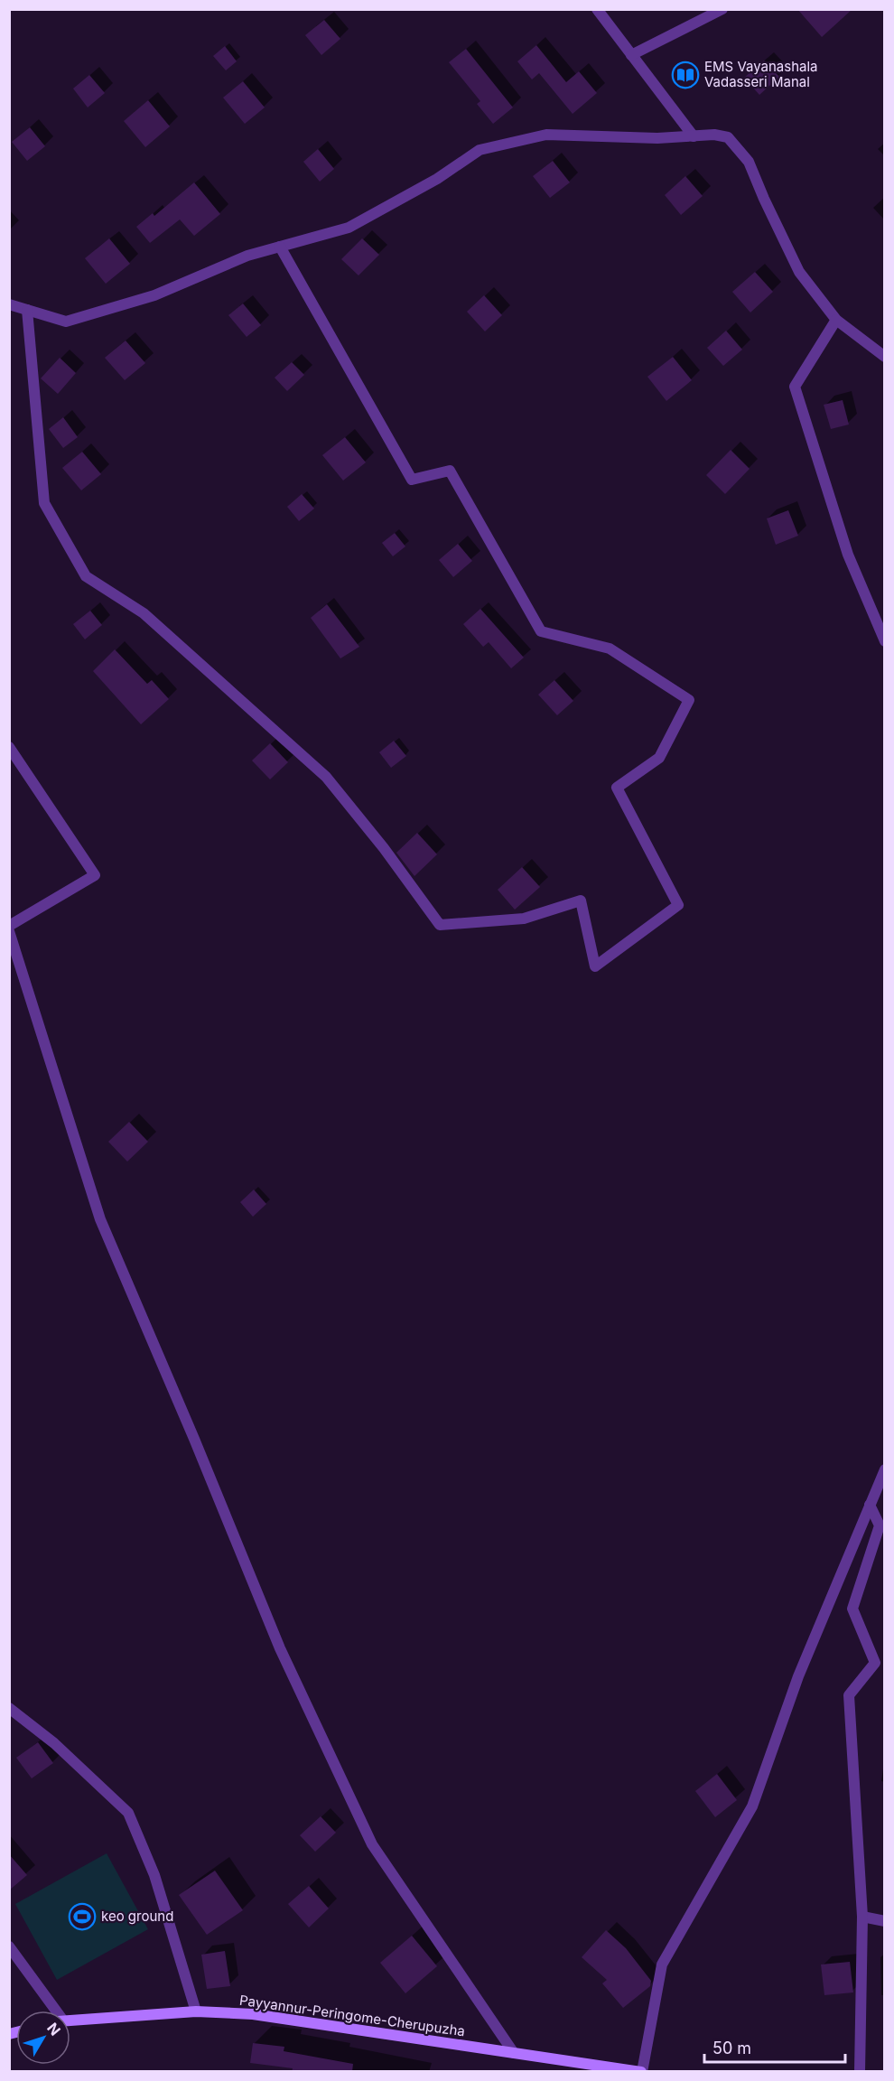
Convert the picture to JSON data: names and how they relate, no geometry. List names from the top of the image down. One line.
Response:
{"streets":{"main road":["Payyannur-Peringome-Cherupuzha"]},"places":{"library":["EMS Vayanashala Vadasseri Manal"],"sports":["keo ground"]},"scale_bar":"50 m","north":"top right"}
